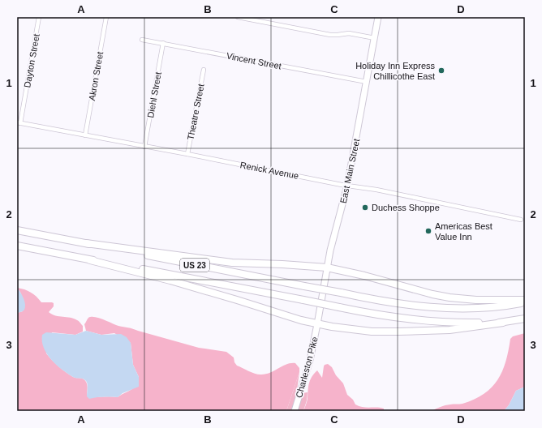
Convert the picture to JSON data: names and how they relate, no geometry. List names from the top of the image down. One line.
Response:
{"streets":{"highway":["US 23"],"main road":["East Main Street","Charleston Pike"],"street":["Dayton Street","Vincent Street","Akron Street","Diehl Street","Theatre Street","Renick Avenue"]},"crossings":[["Dayton Street","Renick Avenue"],["Vincent Street","Diehl Street"],["Vincent Street","East Main Street"],["Akron Street","Renick Avenue"],["Diehl Street","Renick Avenue"],["Theatre Street","Renick Avenue"],["Renick Avenue","East Main Street"],["East Main Street","Charleston Pike"]],"places":["Holiday Inn Express Chillicothe East","Duchess Shoppe","Americas Best Value Inn"],"grid":{"columns":["A","B","C","D"],"rows":["1","2","3"]}}
